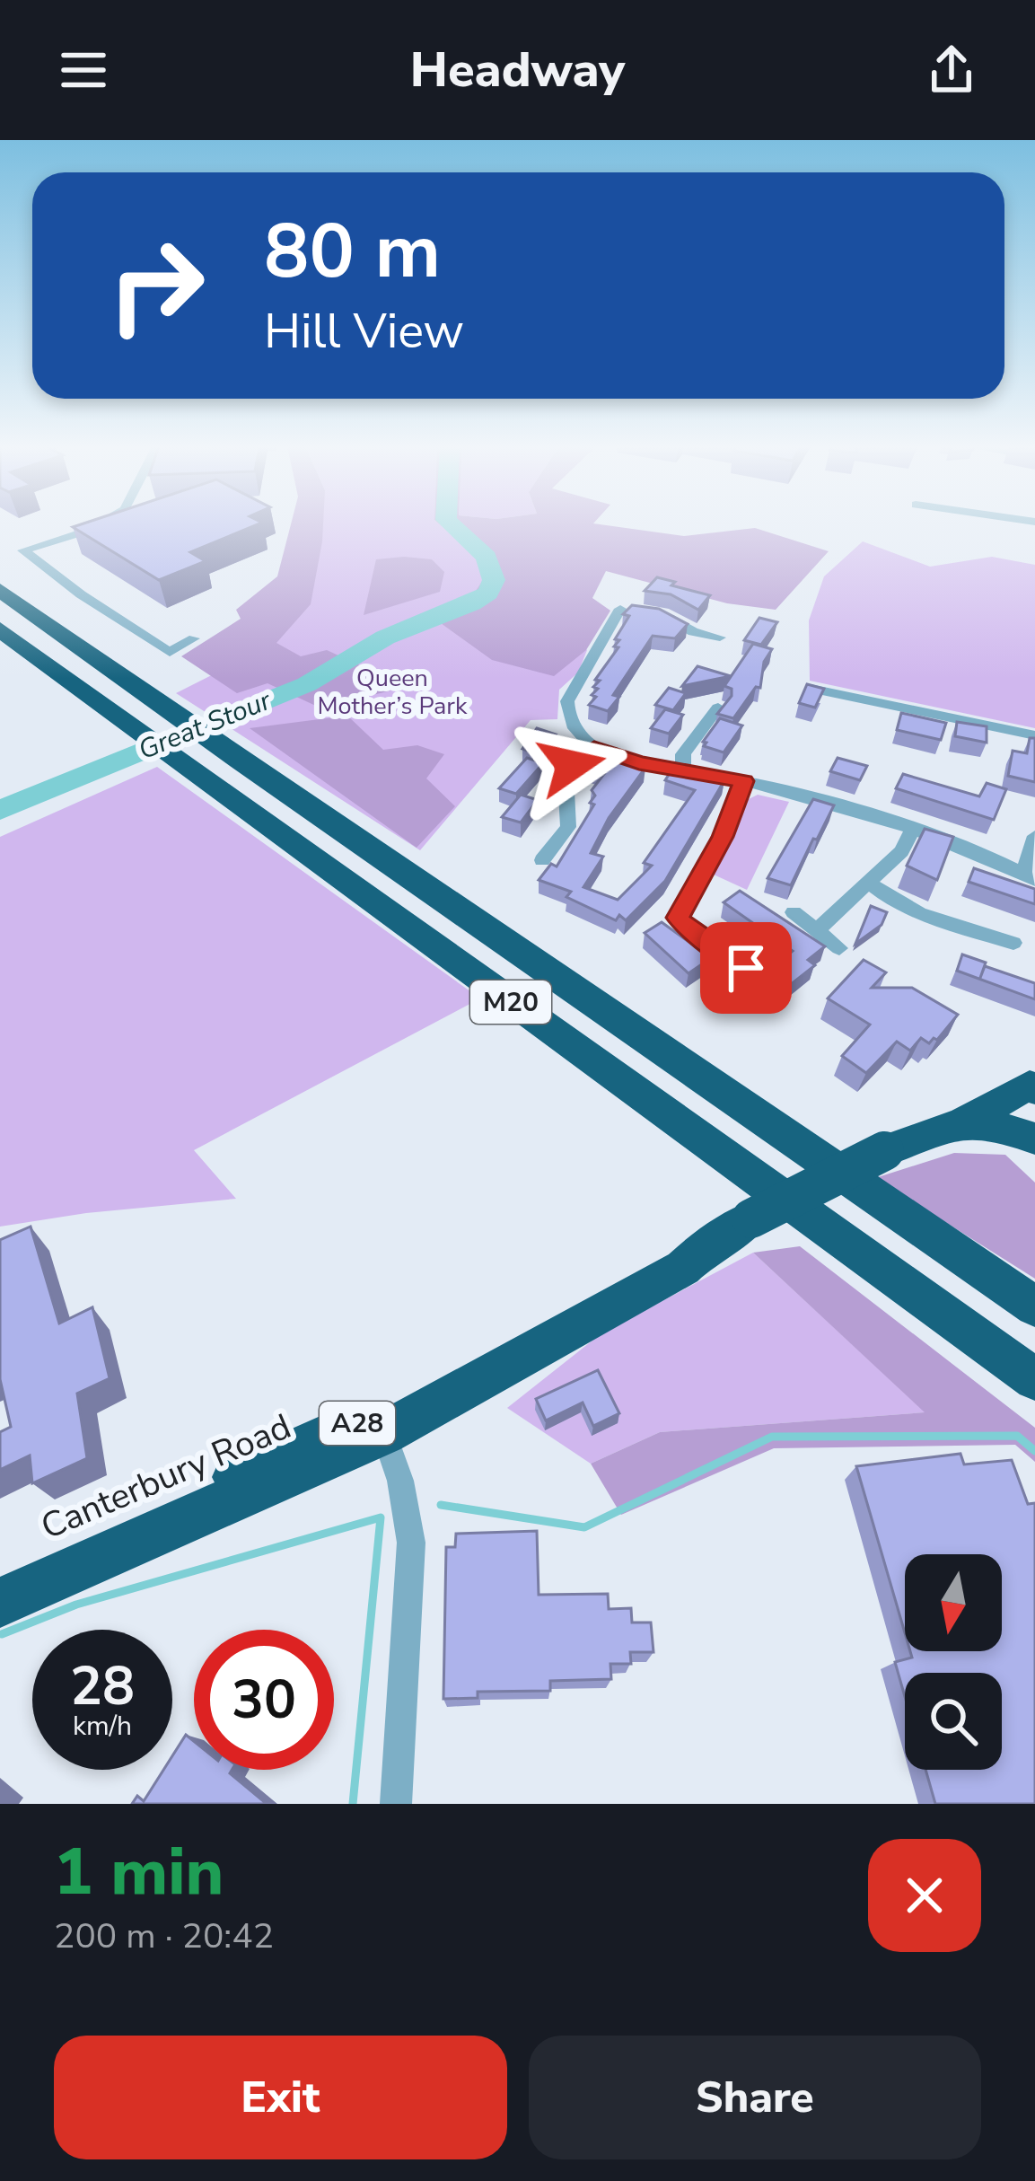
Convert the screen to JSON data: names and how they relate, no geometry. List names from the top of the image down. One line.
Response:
{"streets":{"highway":["M20","A28","Canterbury Road"]},"crossings":[["A28","Canterbury Road"]],"water":["Great Stour"],"parks":["Queen Mother’s Park"],"north":"bottom","page":{"header":"Headway","turn":["80 m","Hill View"],"speed":"28 km/h","limit":"30","heading":["1 min","200 m · 20:42"],"buttons":["Exit","Share"]}}
